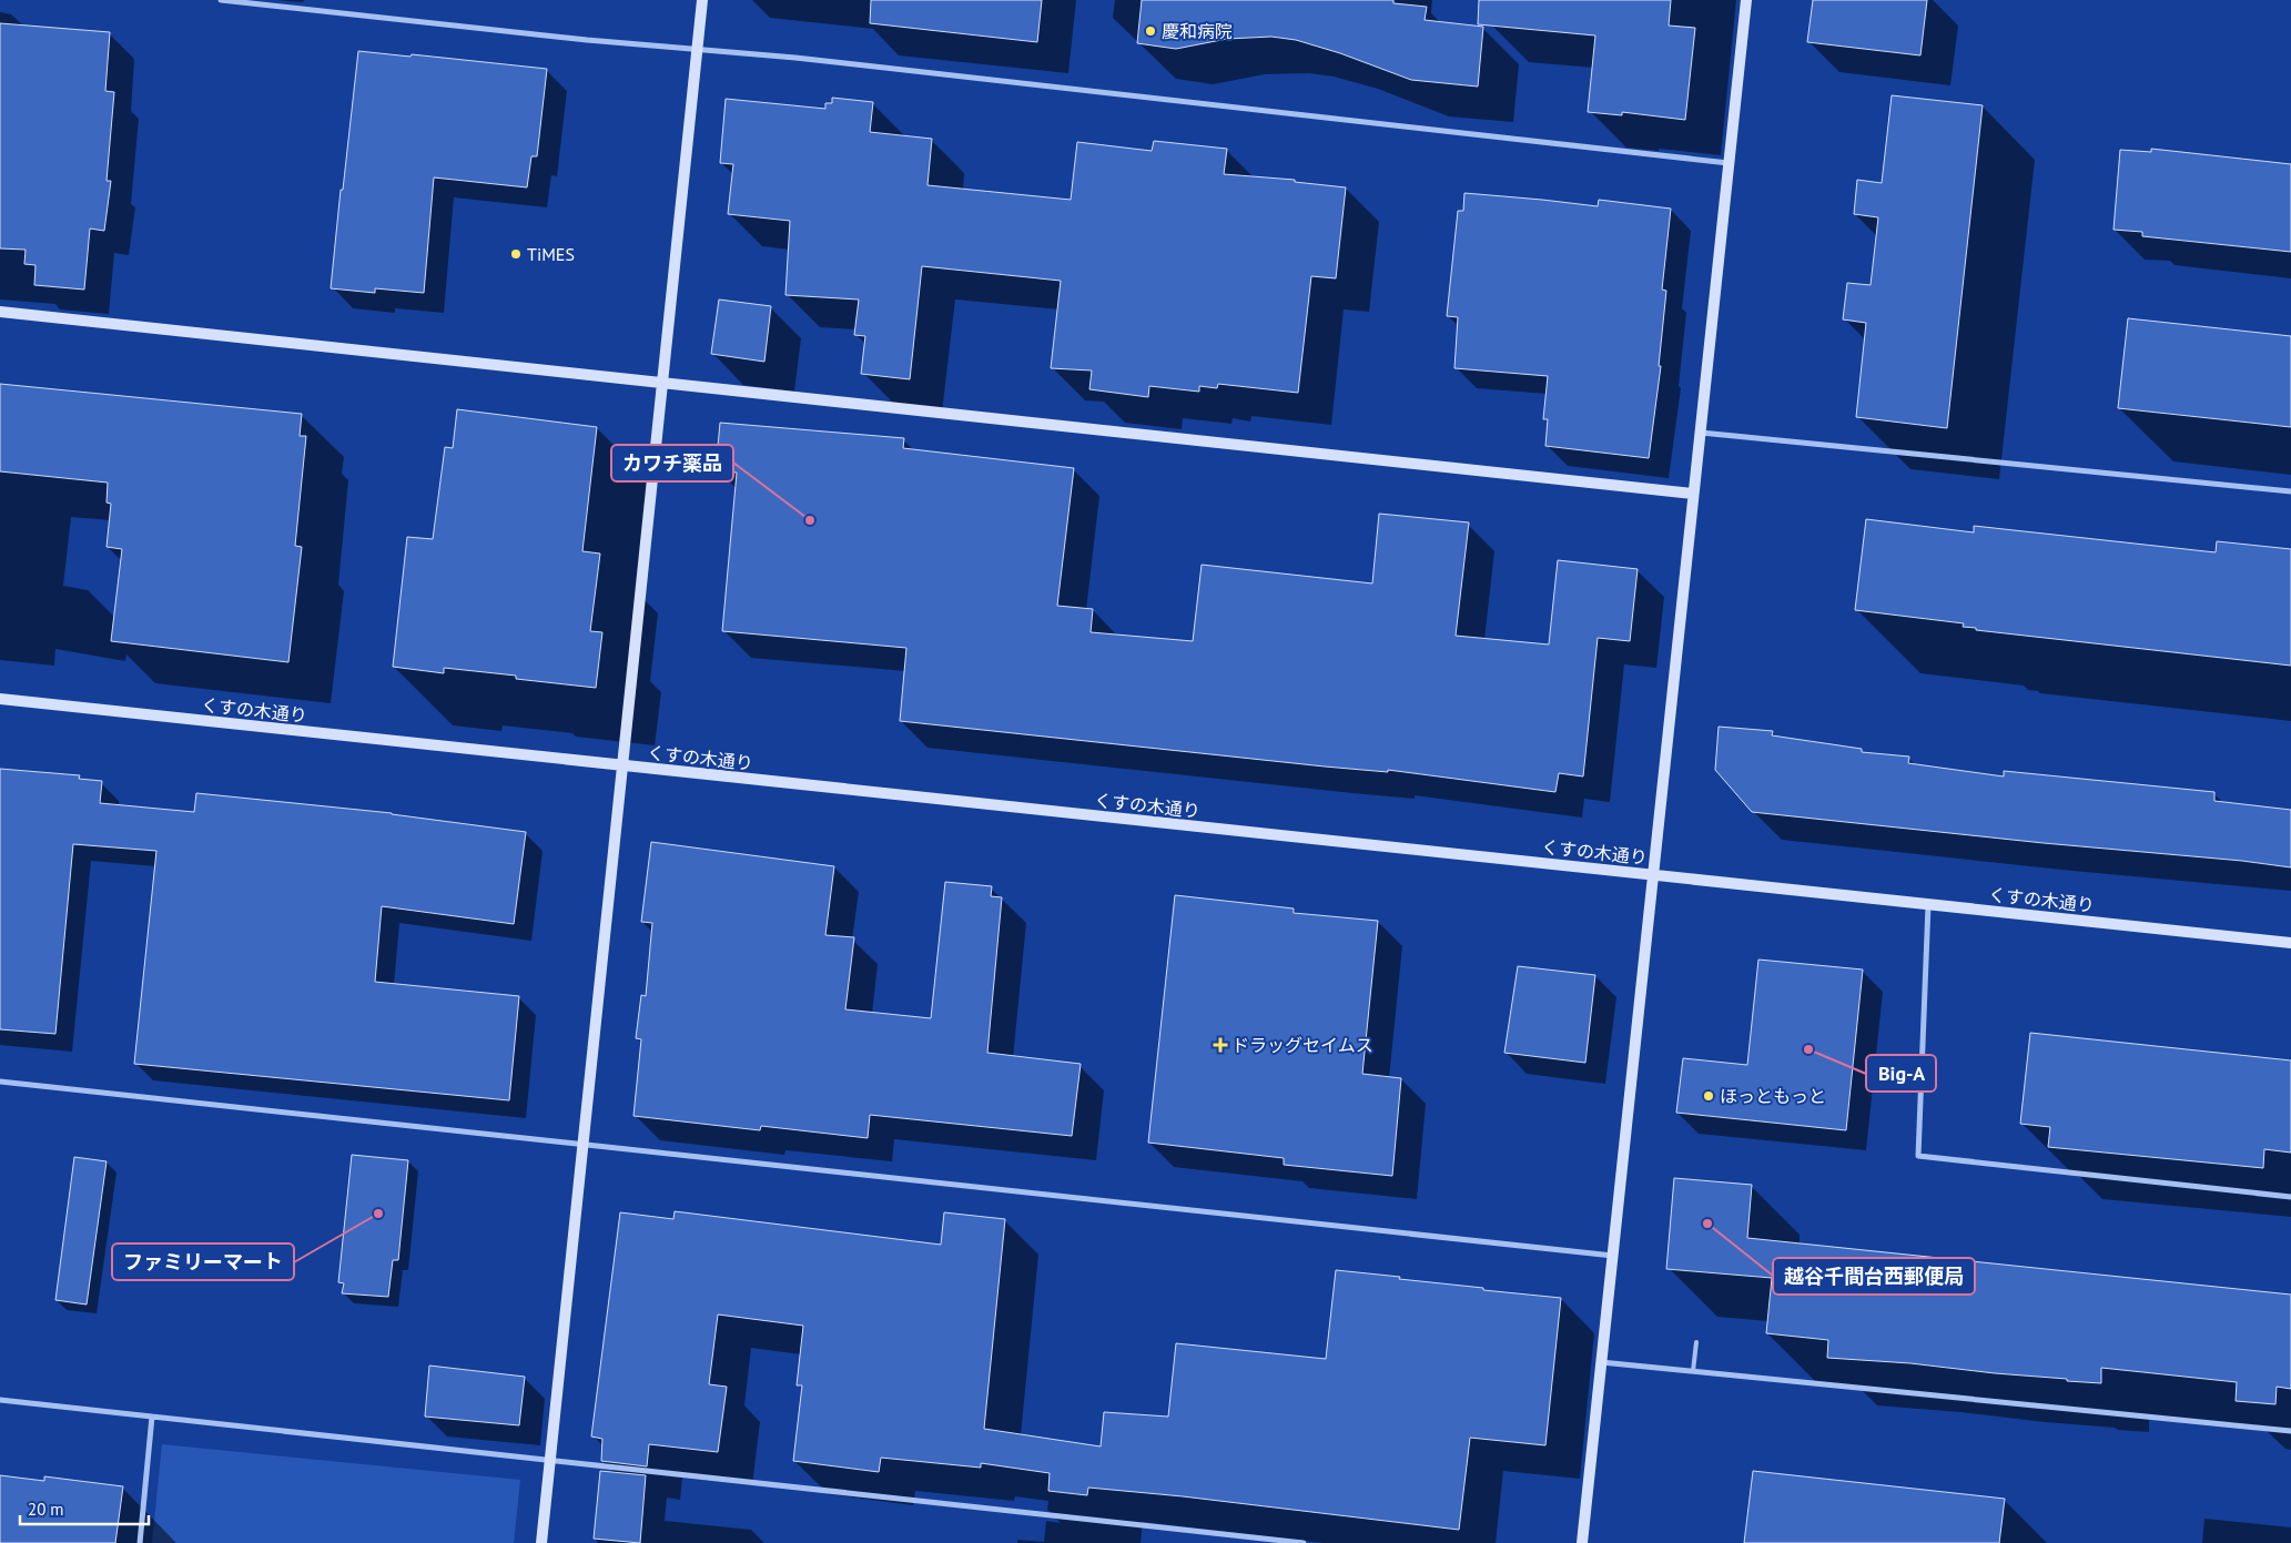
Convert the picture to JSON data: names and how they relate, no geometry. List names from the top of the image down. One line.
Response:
{"streets":{"street":["くすの木通り"]},"places":{"other":["慶和病院","TiMES","カワチ薬品","Big-A","ほっともっと","ファミリーマート","越谷千間台西郵便局"],"health":["ドラッグセイムス"]},"scale_bar":"20 m"}
